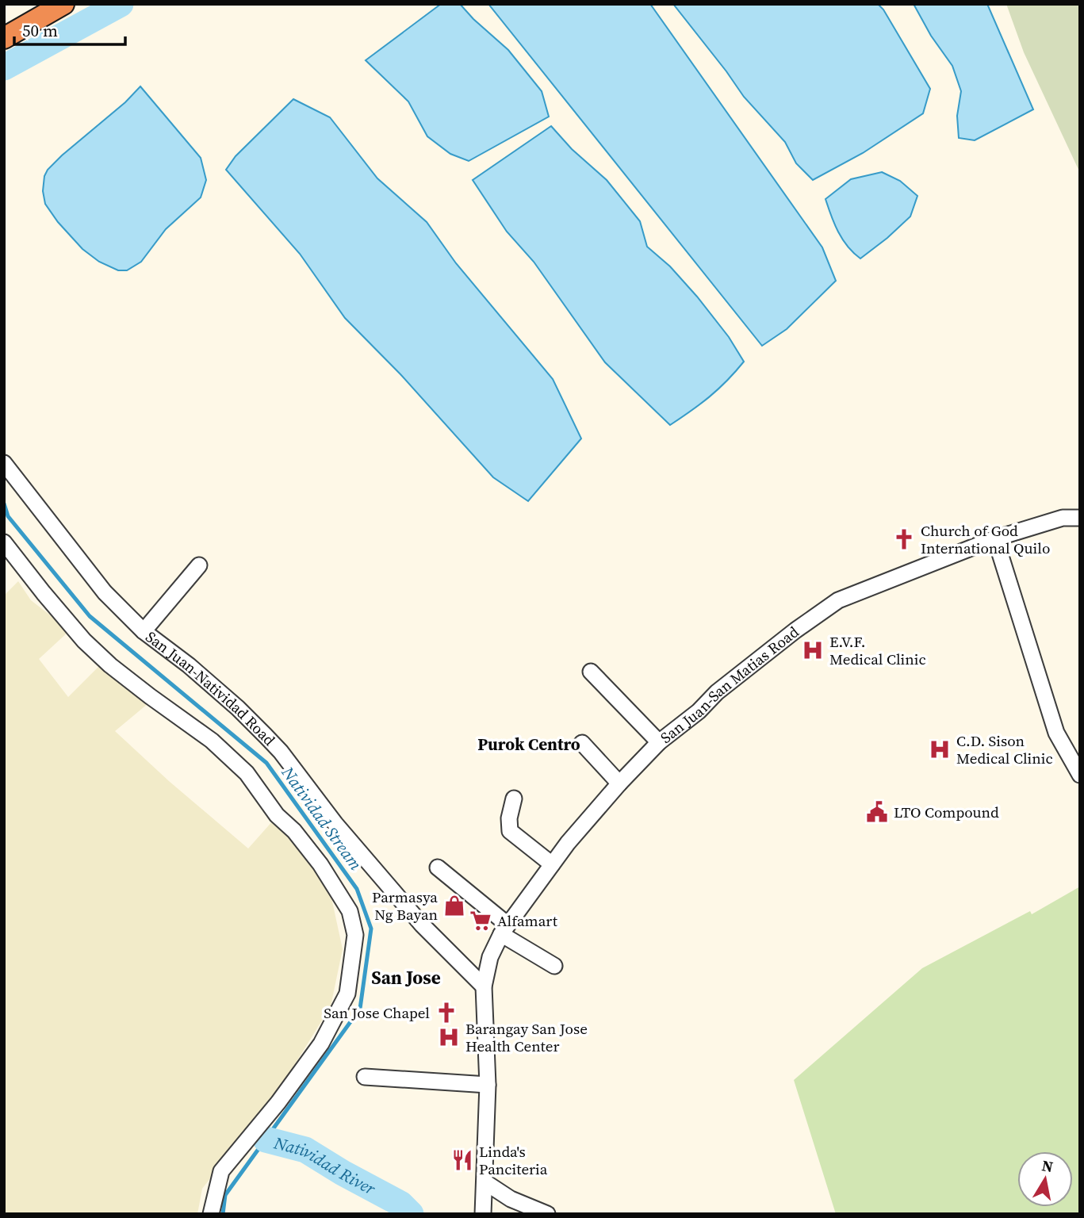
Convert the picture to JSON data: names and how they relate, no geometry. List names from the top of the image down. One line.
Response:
{"streets":{"street":["San Juan-San Matias Road","San Juan-Natividad Road"]},"crossings":[["San Juan-San Matias Road","San Juan-Natividad Road"]],"districts":["Purok Centro","San Jose"],"water":["Natividad Stream","Natividad River"],"places":{"church":["Church of God International Quilo","San Jose Chapel"],"hospital":["E.V.F. Medical Clinic","C.D. Sison Medical Clinic","Barangay San Jose Health Center"],"public building":["LTO Compound"],"shop":["Parmasya Ng Bayan"],"supermarket":["Alfamart"],"restaurant":["Linda's Panciteria"]},"scale_bar":"50 m","north":"top"}
